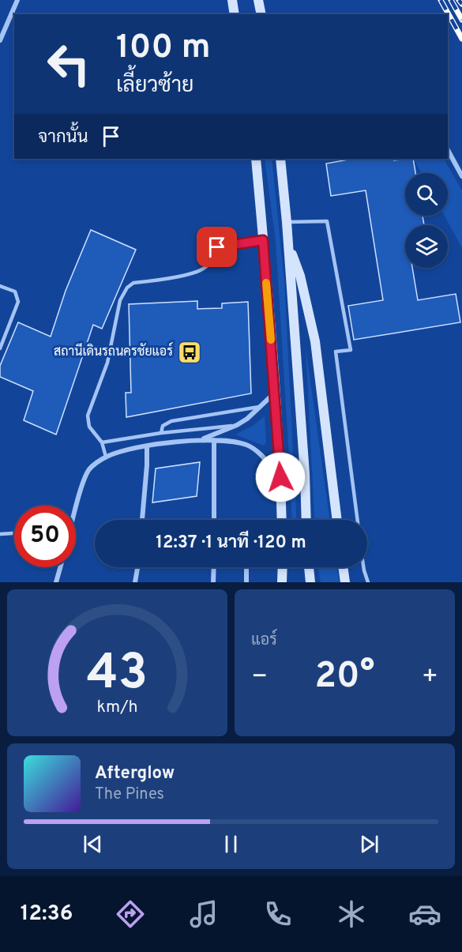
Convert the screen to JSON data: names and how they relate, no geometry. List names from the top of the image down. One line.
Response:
{"places":{"bus stop":["สถานีเดินรถนครชัยแอร์"]},"page":{"turn":["100 m","เลี้ยวซ้าย"],"then":"จากนั้น","limit":"50","trip":"12:37 · 1 นาที · 120 m","tile":"แอร์","heat":["−","20°","+"],"song":["Afterglow","The Pines"],"tabs":"12:36","gauge":["43","km/h"]}}
